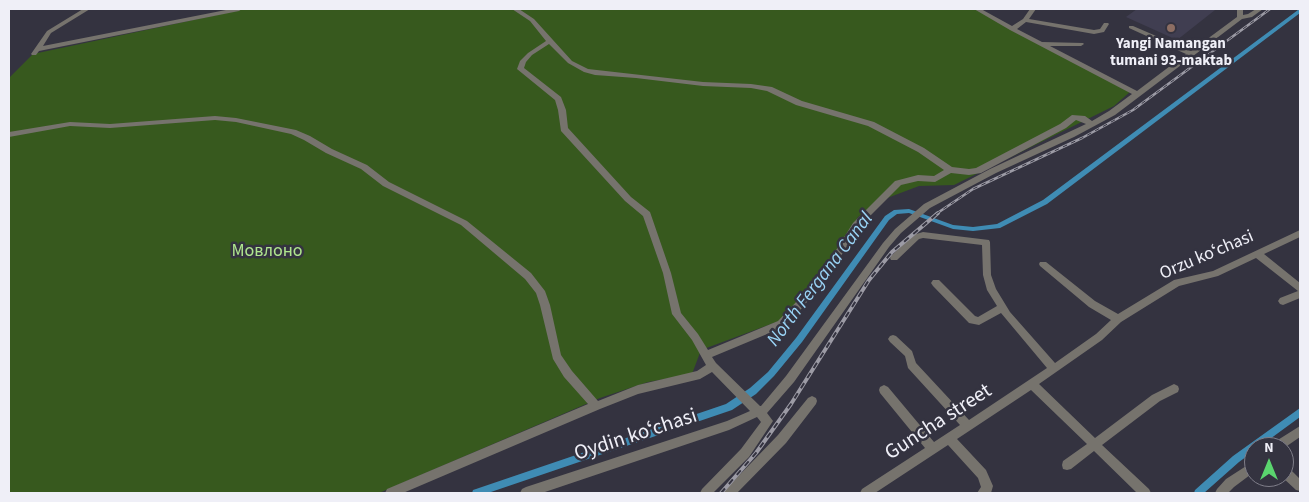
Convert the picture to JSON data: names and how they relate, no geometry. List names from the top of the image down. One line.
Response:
{"streets":{"street":["Orzu koʻchasi","Guncha street","Oydin koʻchasi"]},"crossings":[["Orzu koʻchasi","Guncha street"]],"water":["North Fergana Canal"],"parks":["Мовлоно"],"places":["Yangi Namangan tumani 93-maktab"],"north":"top"}
